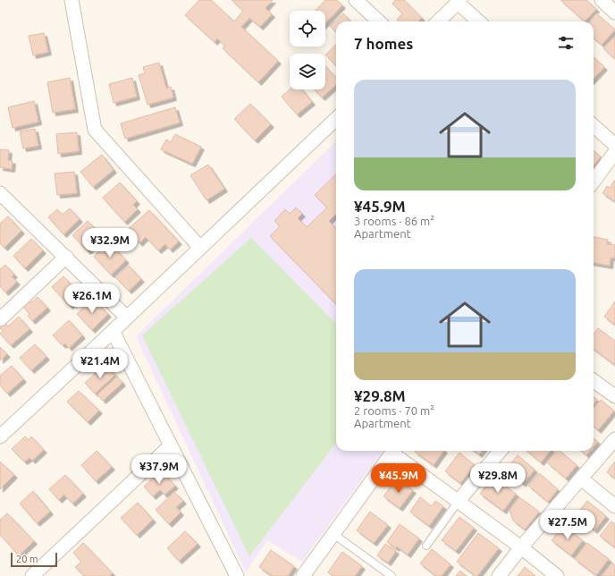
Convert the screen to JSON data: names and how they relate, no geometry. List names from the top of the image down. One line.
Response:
{"scale_bar":"20 m","page":{"heading":"7 homes","list":[{"name":"¥45.9M","note":"3 rooms · 86 m² · Apartment"},{"name":"¥29.8M","note":"2 rooms · 70 m² · Apartment"}],"price":["¥32.9M","¥26.1M","¥21.4M","¥37.9M","¥45.9M","¥29.8M","¥27.5M"],"scale":"20 m"}}
